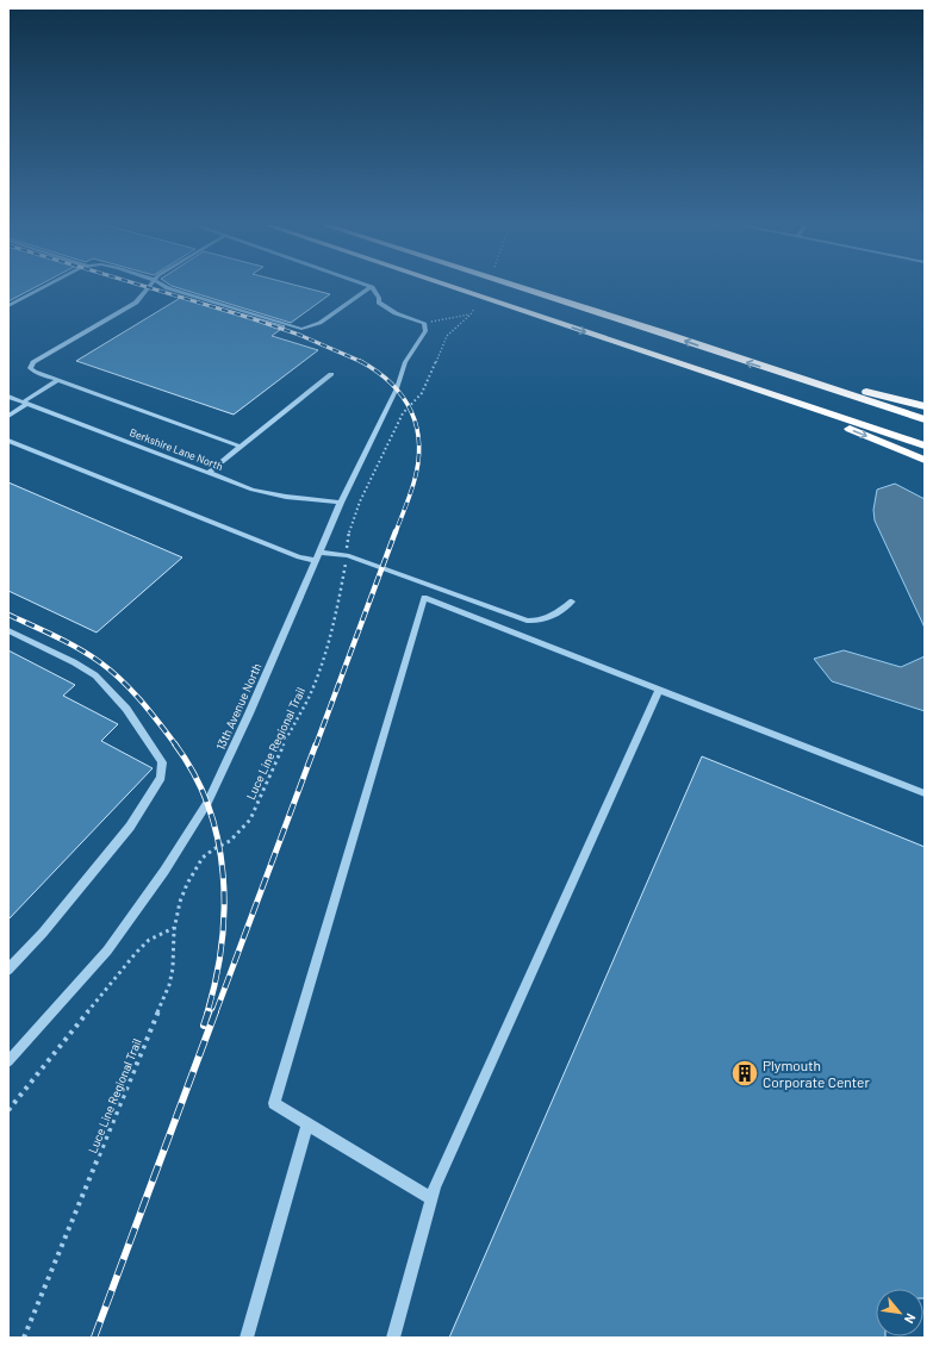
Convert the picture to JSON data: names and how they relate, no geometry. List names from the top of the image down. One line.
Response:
{"streets":{"street":["Berkshire Lane North","13th Avenue North"],"path":["Luce Line Regional Trail"]},"crossings":[["Berkshire Lane North","13th Avenue North"]],"places":{"building":["Plymouth Corporate Center"]},"north":"bottom right"}
